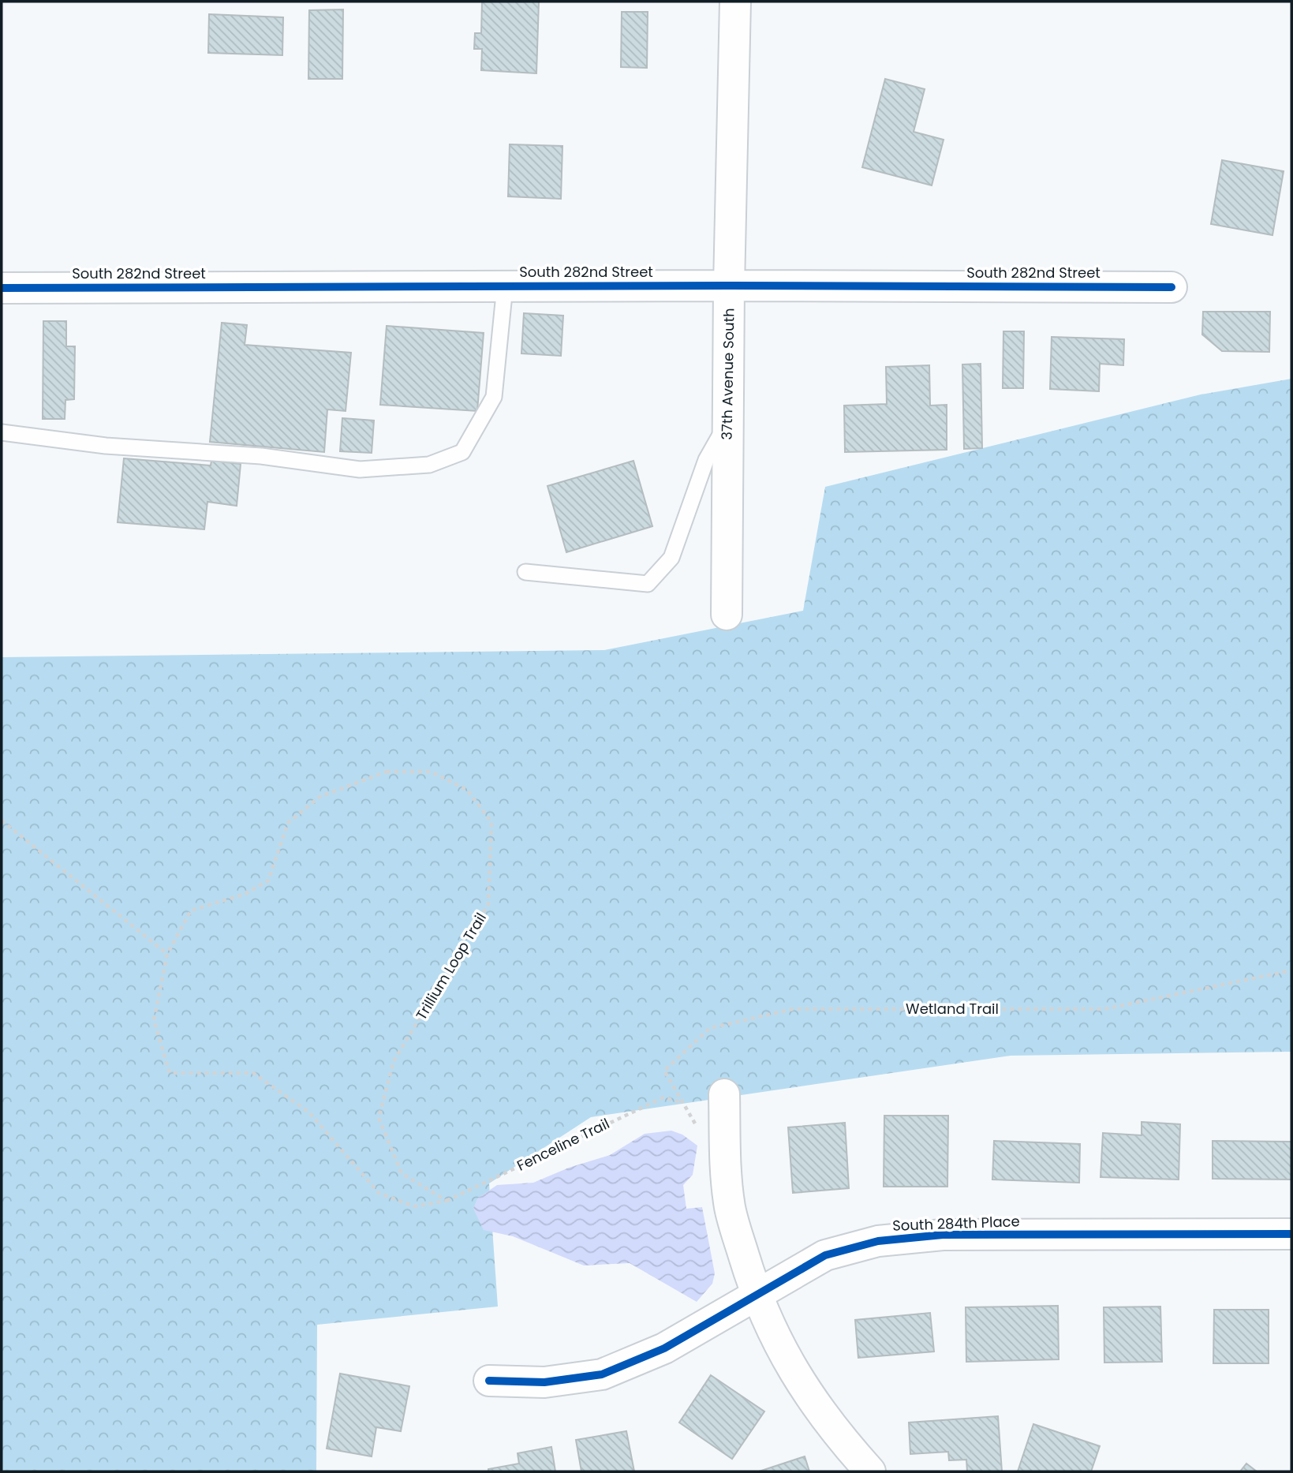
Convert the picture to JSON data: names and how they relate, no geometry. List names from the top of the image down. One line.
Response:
{"streets":{"street":["South 282nd Street","37th Avenue South","South 284th Place"],"path":["Trillium Loop Trail","Wetland Trail","Fenceline Trail"]},"crossings":[["South 282nd Street","37th Avenue South"],["Trillium Loop Trail","Fenceline Trail"],["Wetland Trail","Fenceline Trail"]]}
